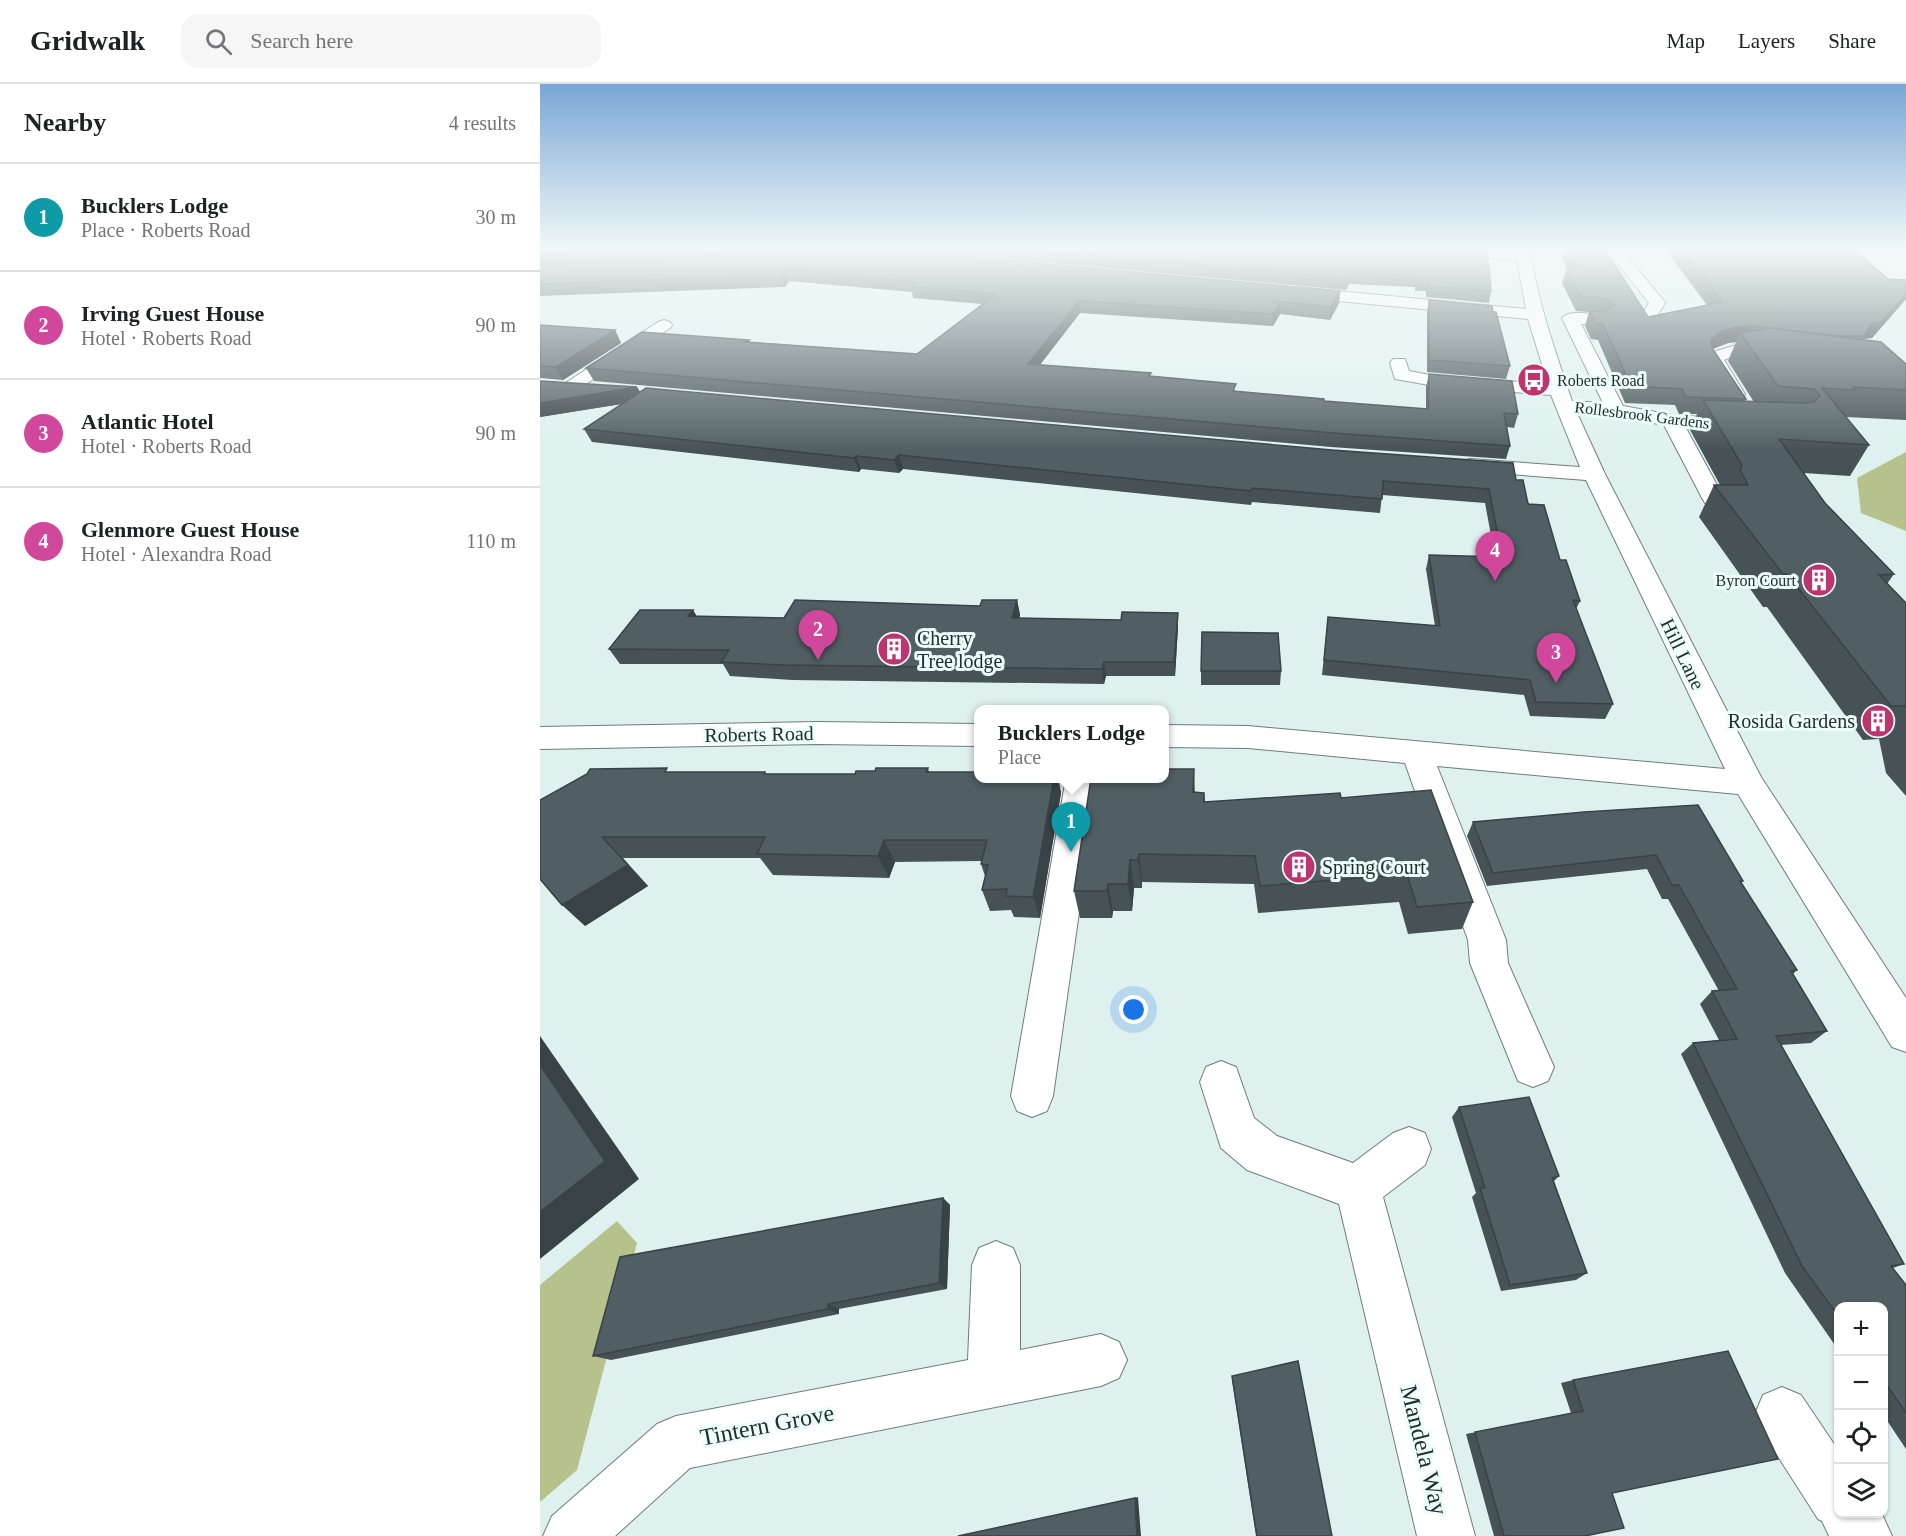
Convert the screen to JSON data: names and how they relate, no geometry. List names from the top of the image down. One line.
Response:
{"streets":{"street":["Rollesbrook Gardens","Hill Lane","Roberts Road","Tintern Grove","Mandela Way"]},"crossings":[["Rollesbrook Gardens","Hill Lane"]],"places":{"bus stop":["Roberts Road"],"building":["Byron Court","Cherry Tree lodge","Rosida Gardens","Spring Court"]},"page":{"header":"Gridwalk","search":"Search here","nav":["Map","Layers","Share"],"heading":["Nearby","4 results"],"list":[{"mark":"1","name":"Bucklers Lodge","note":"Place · Roberts Road","value":"30 m"},{"mark":"2","name":"Irving Guest House","note":"Hotel · Roberts Road","value":"90 m"},{"mark":"3","name":"Atlantic Hotel","note":"Hotel · Roberts Road","value":"90 m"},{"mark":"4","name":"Glenmore Guest House","note":"Hotel · Alexandra Road","value":"110 m"}],"pins":["4","2","3","1"],"popup":["Bucklers Lodge","Place"],"map_buttons":["+","−"]}}
